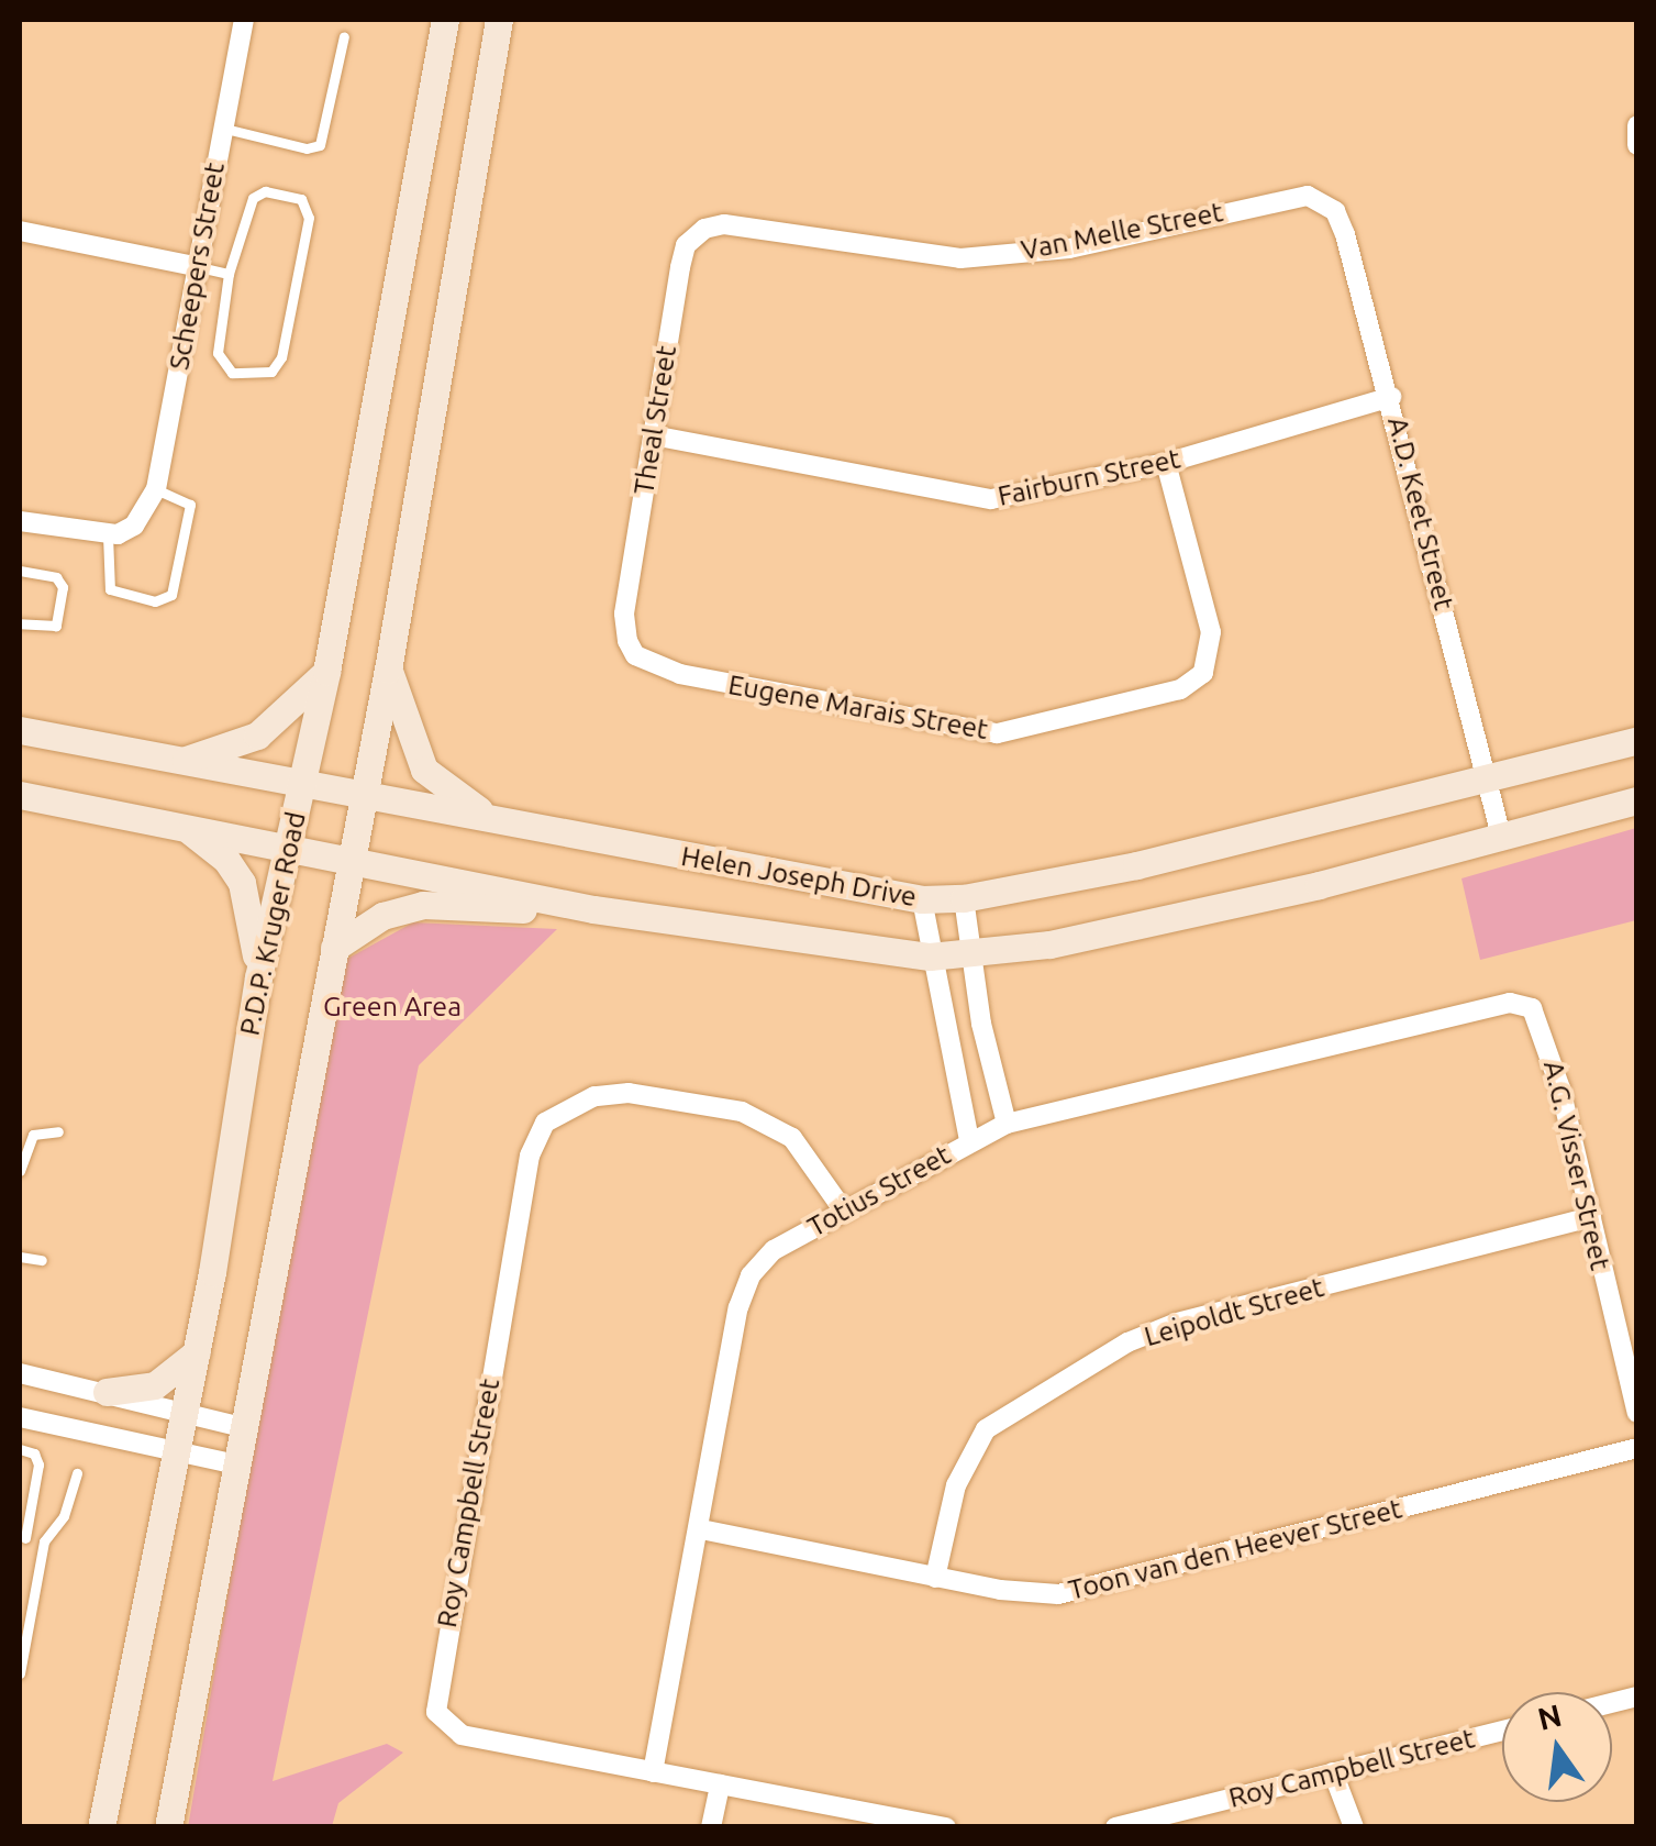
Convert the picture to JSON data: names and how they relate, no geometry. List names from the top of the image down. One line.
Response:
{"streets":{"street":["Van Melle Street","Scheepers Street","Theal Street","Fairburn Street","A.D. Keet Street","Eugene Marais Street","Helen Joseph Drive","P.D.P. Kruger Road","A.G. Visser Street","Totius Street","Leipoldt Street","Roy Campbell Street","Toon van den Heever Street"]},"crossings":[["Van Melle Street","Theal Street"],["Van Melle Street","A.D. Keet Street"],["Theal Street","Fairburn Street"],["Theal Street","Eugene Marais Street"],["Fairburn Street","A.D. Keet Street"],["Fairburn Street","Eugene Marais Street"],["A.D. Keet Street","Helen Joseph Drive"],["Helen Joseph Drive","P.D.P. Kruger Road"],["A.G. Visser Street","Totius Street"],["A.G. Visser Street","Leipoldt Street"],["Totius Street","Roy Campbell Street"],["Totius Street","Toon van den Heever Street"],["Leipoldt Street","Toon van den Heever Street"]],"parks":["Green Area"],"north":"top"}
